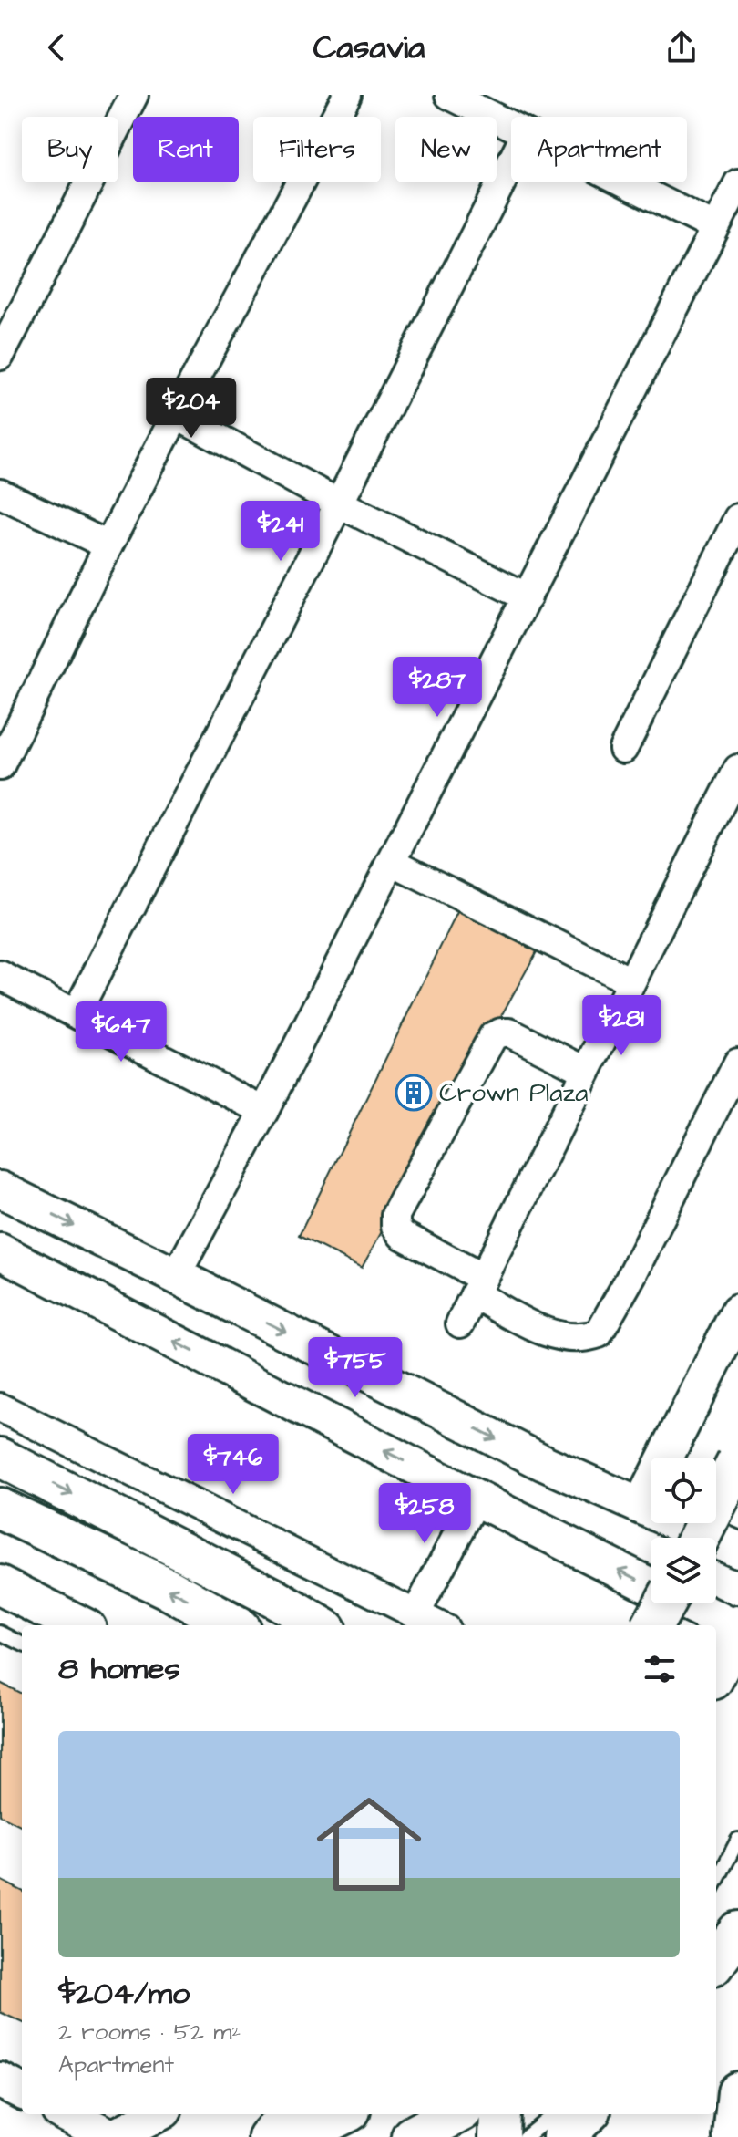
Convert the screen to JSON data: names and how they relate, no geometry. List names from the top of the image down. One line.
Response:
{"places":{"building":["Crown Plaza"]},"page":{"header":"Casavia","chip":["Buy","Rent","Filters","New","Apartment"],"price":["$204","$241","$287","$281","$647","$755","$746","$258"],"heading":"8 homes","list":[{"name":"$204/mo","note":"2 rooms · 52 m² · Apartment"}]}}
